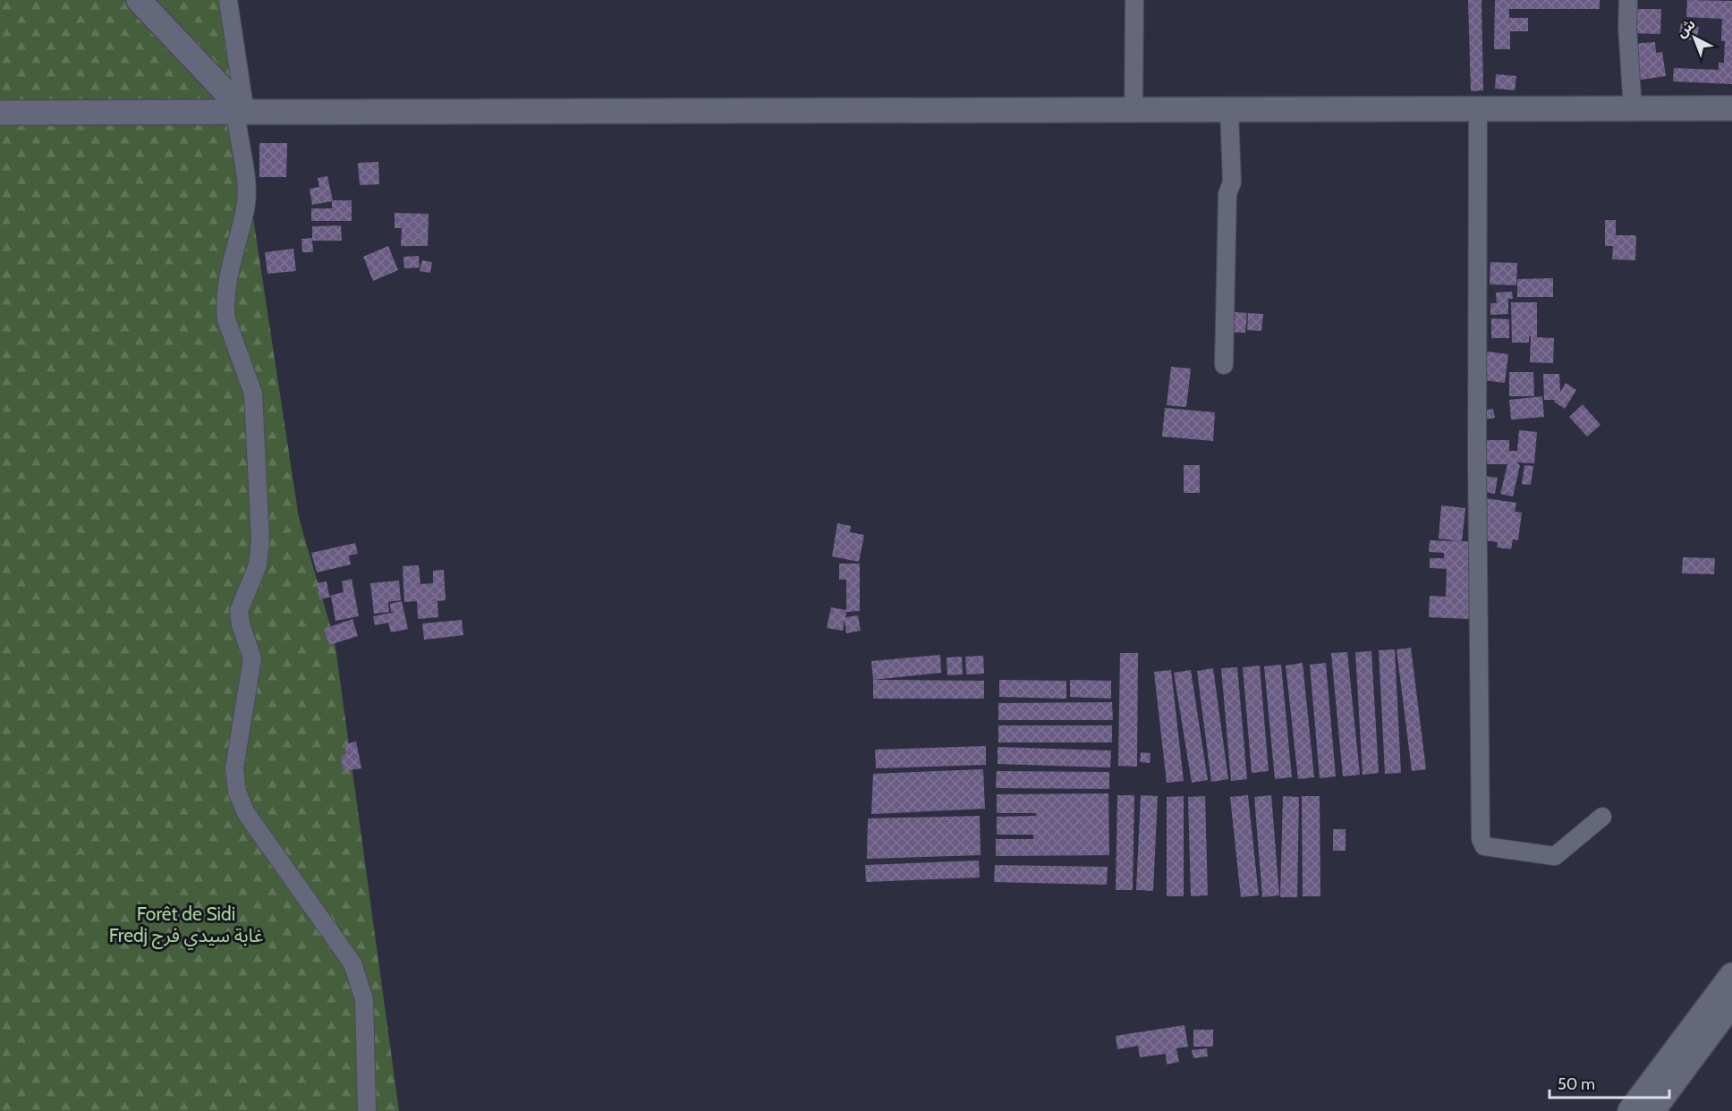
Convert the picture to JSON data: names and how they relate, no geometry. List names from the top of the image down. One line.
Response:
{"parks":["Forêt de Sidi Fredj غابة سيدي فرج"],"scale_bar":"50 m","north":"top left"}
